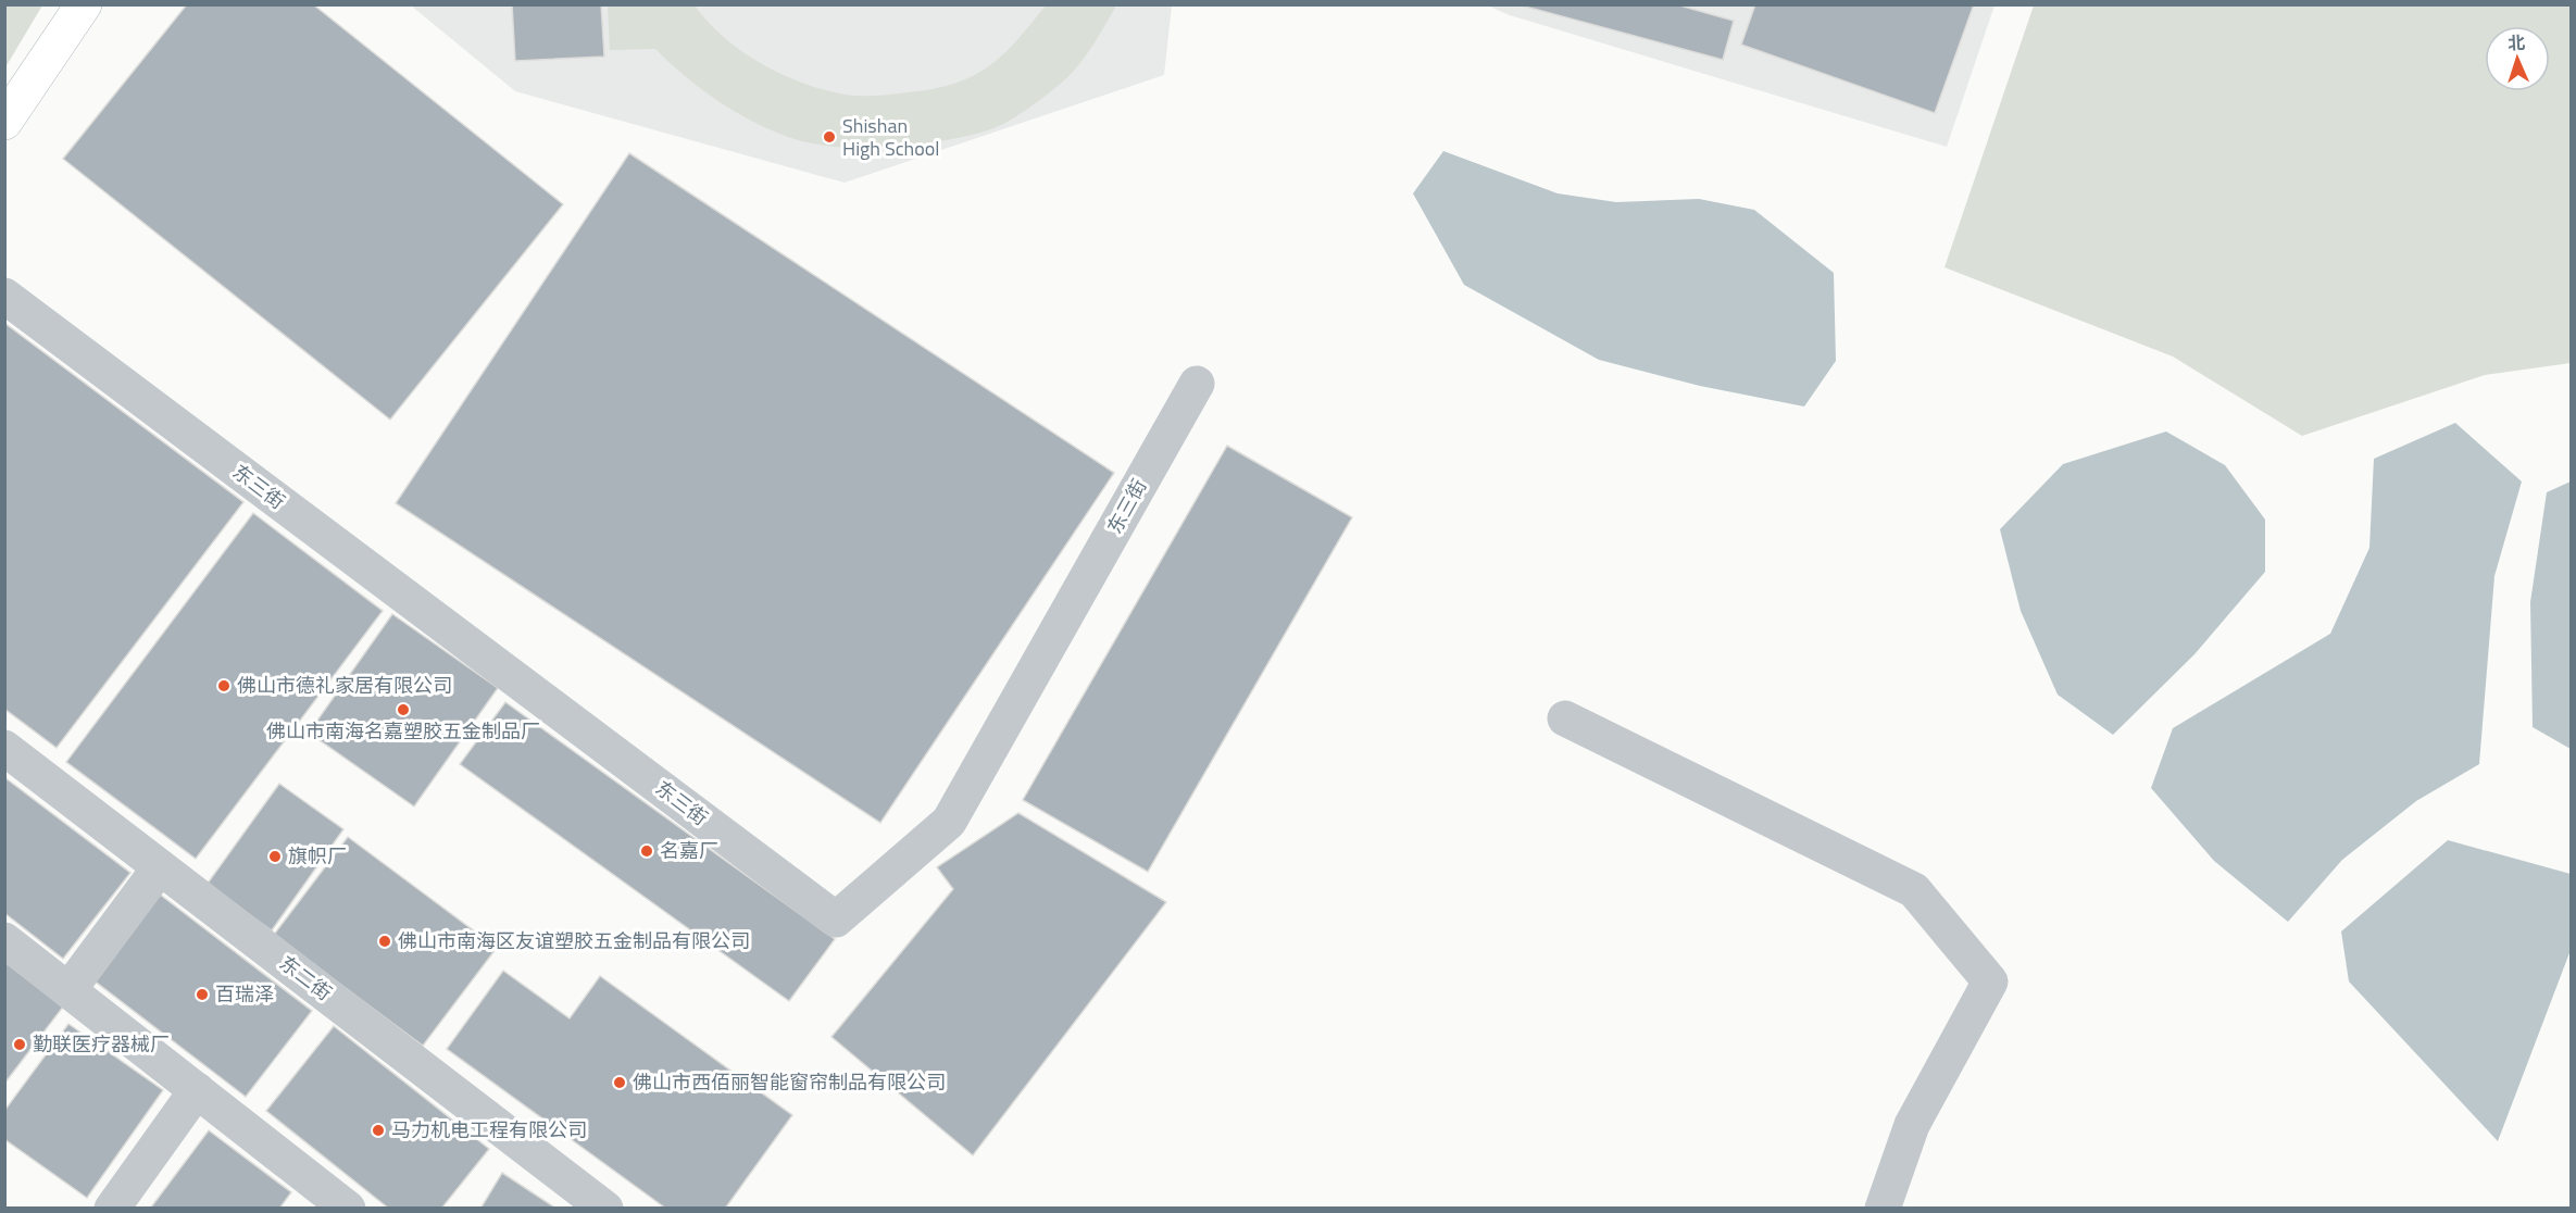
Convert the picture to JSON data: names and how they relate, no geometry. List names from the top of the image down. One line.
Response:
{"streets":{"street":["东三街","东二街"]},"places":["Shishan High School","佛山市德礼家居有限公司","佛山市南海名嘉塑胶五金制品厂","名嘉厂","旗帜厂","佛山市南海区友谊塑胶五金制品有限公司","百瑞泽","勤联医疗器械厂","佛山市西佰丽智能窗帘制品有限公司","马力机电工程有限公司"],"north":"top"}
